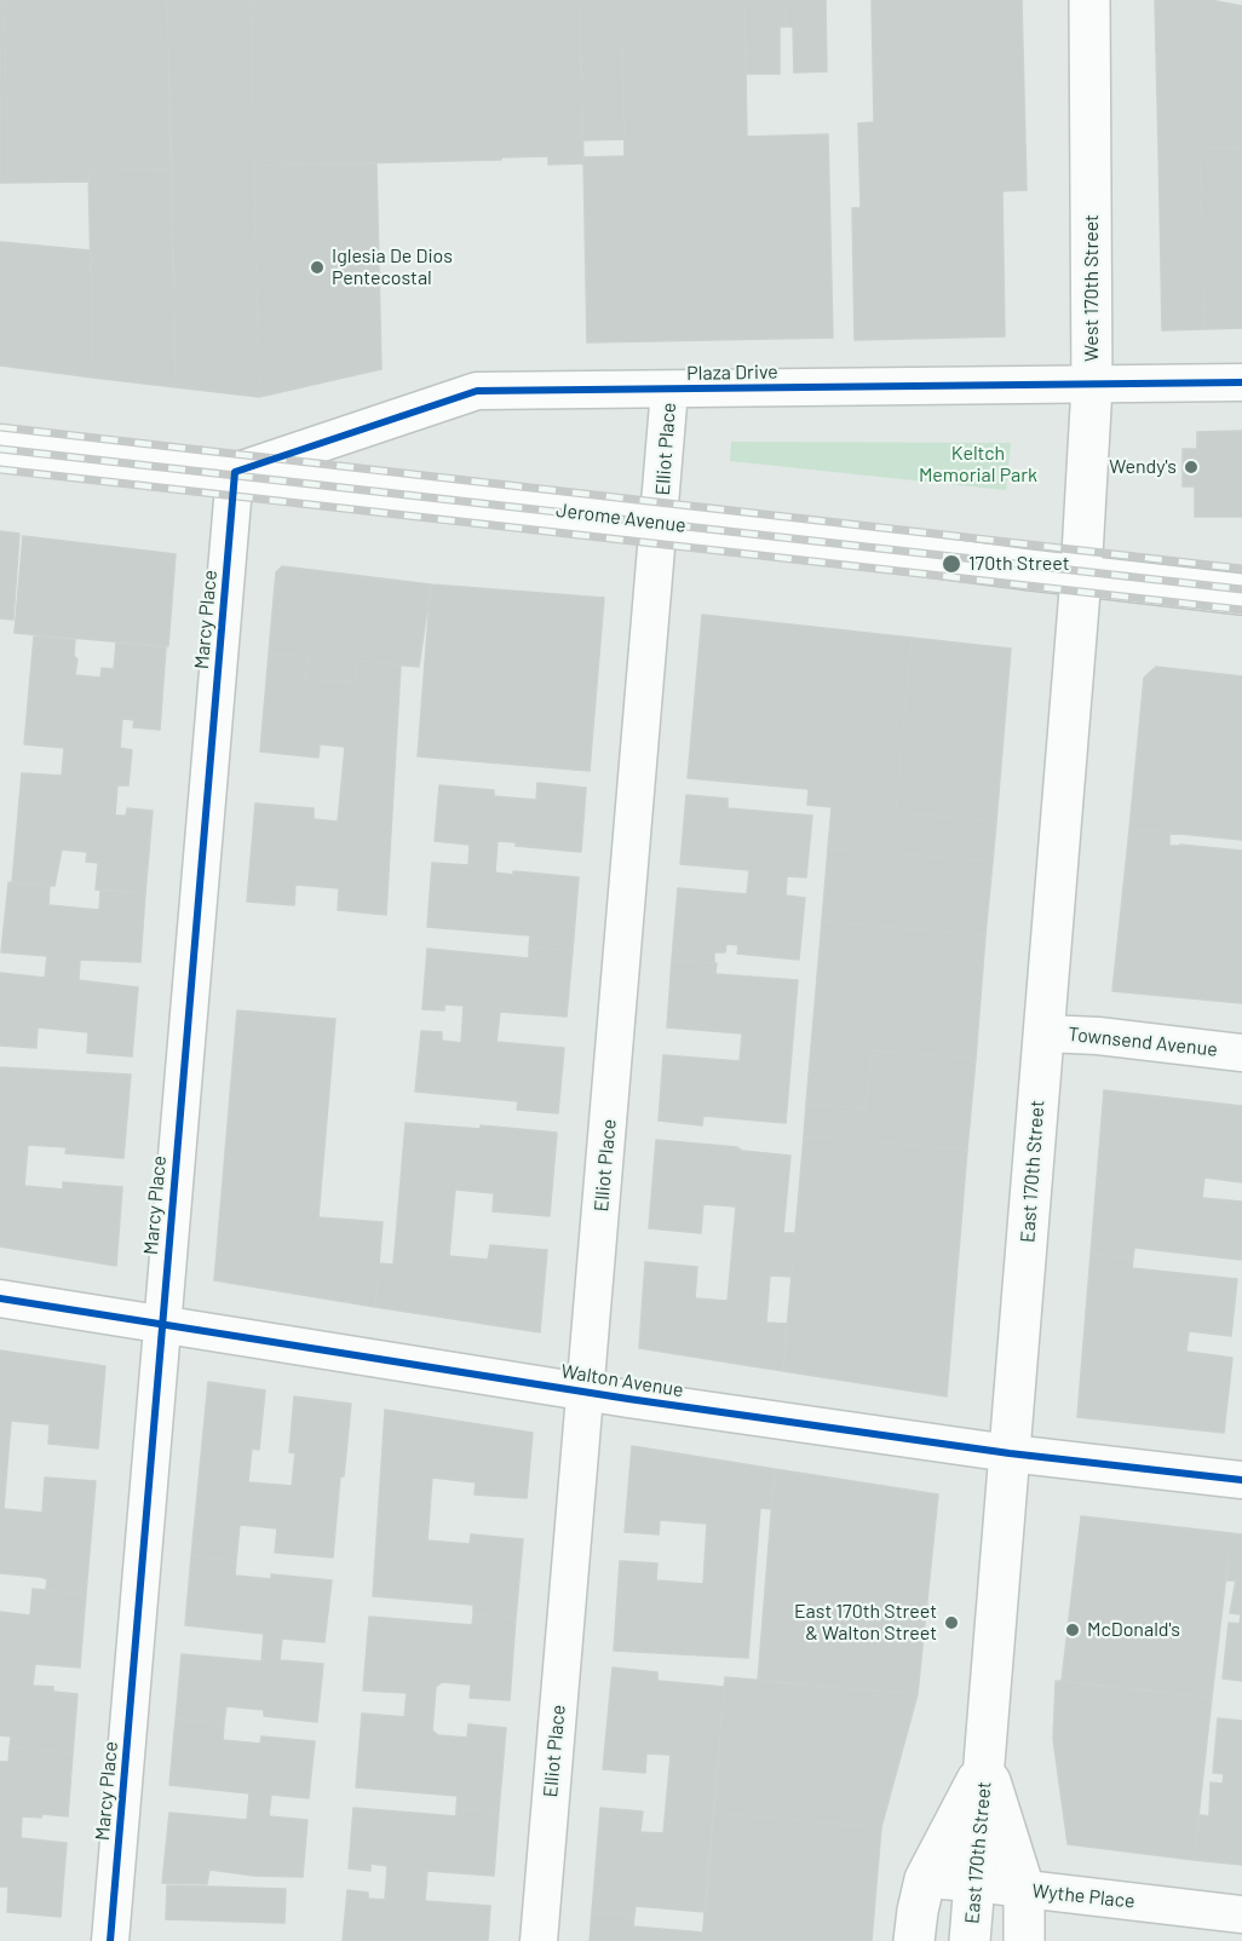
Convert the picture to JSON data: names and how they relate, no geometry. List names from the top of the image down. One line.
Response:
{"streets":{"street":["West 170th Street","Plaza Drive","Elliot Place","Jerome Avenue","Marcy Place","Townsend Avenue","East 170th Street","Walton Avenue","Wythe Place"]},"crossings":[["West 170th Street","Plaza Drive"],["West 170th Street","Jerome Avenue"],["West 170th Street","East 170th Street"],["Plaza Drive","Elliot Place"],["Plaza Drive","Jerome Avenue"],["Plaza Drive","Marcy Place"],["Elliot Place","Jerome Avenue"],["Elliot Place","Walton Avenue"],["Jerome Avenue","Marcy Place"],["Jerome Avenue","East 170th Street"],["Marcy Place","Walton Avenue"],["Townsend Avenue","East 170th Street"],["East 170th Street","Walton Avenue"],["East 170th Street","Wythe Place"]],"parks":["Keltch Memorial Park"],"places":["Iglesia De Dios Pentecostal","Wendy's","170th Street","East 170th Street & Walton Street","McDonald's"]}
